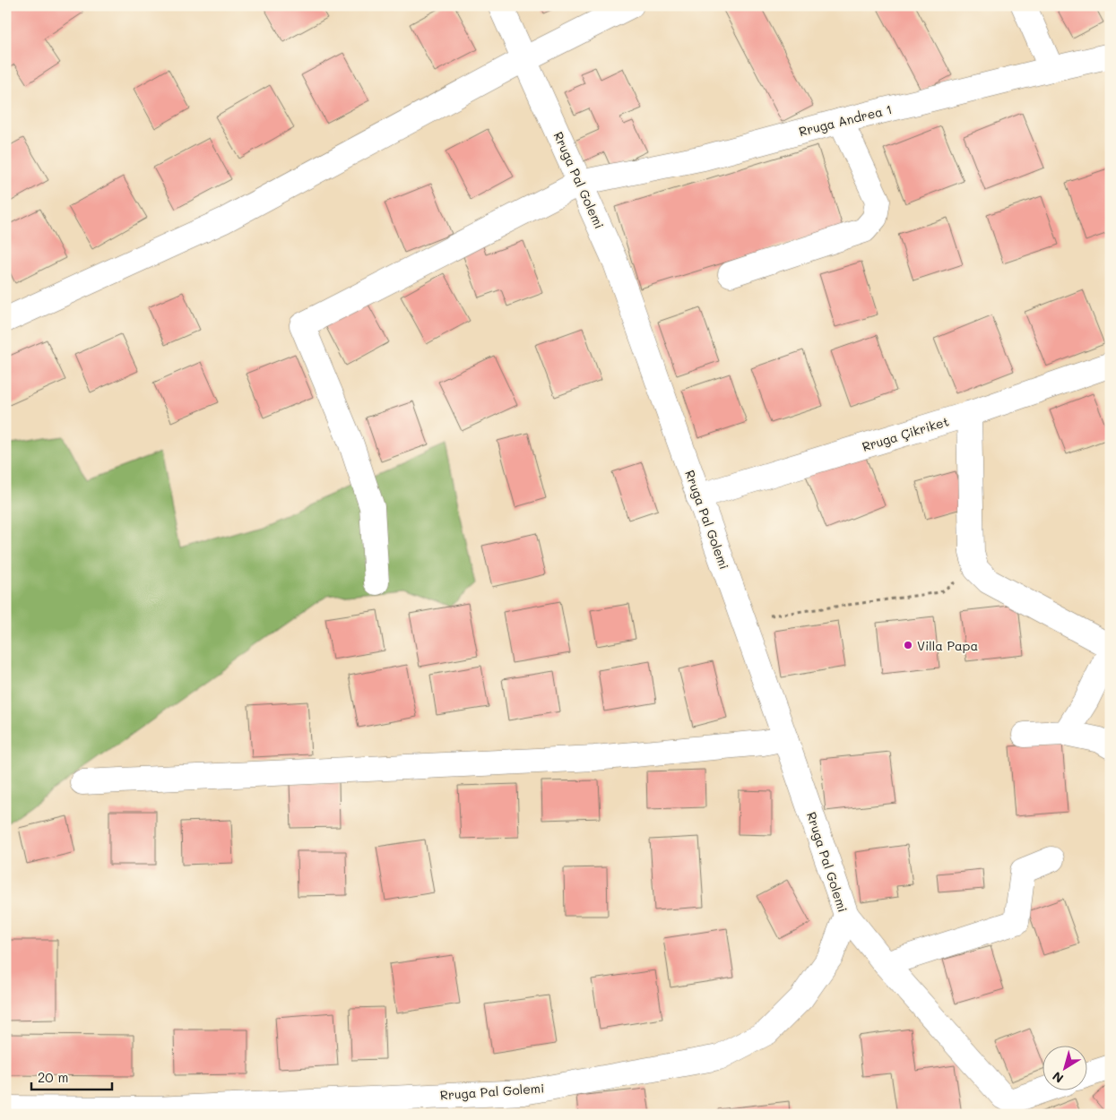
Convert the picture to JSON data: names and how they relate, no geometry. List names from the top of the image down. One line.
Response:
{"streets":{"street":["Rruga Andrea 1","Rruga Pal Golemi","Rruga Çikriket"]},"crossings":[["Rruga Andrea 1","Rruga Pal Golemi"],["Rruga Pal Golemi","Rruga Çikriket"]],"places":["Villa Papa"],"scale_bar":"20 m","north":"bottom left"}
